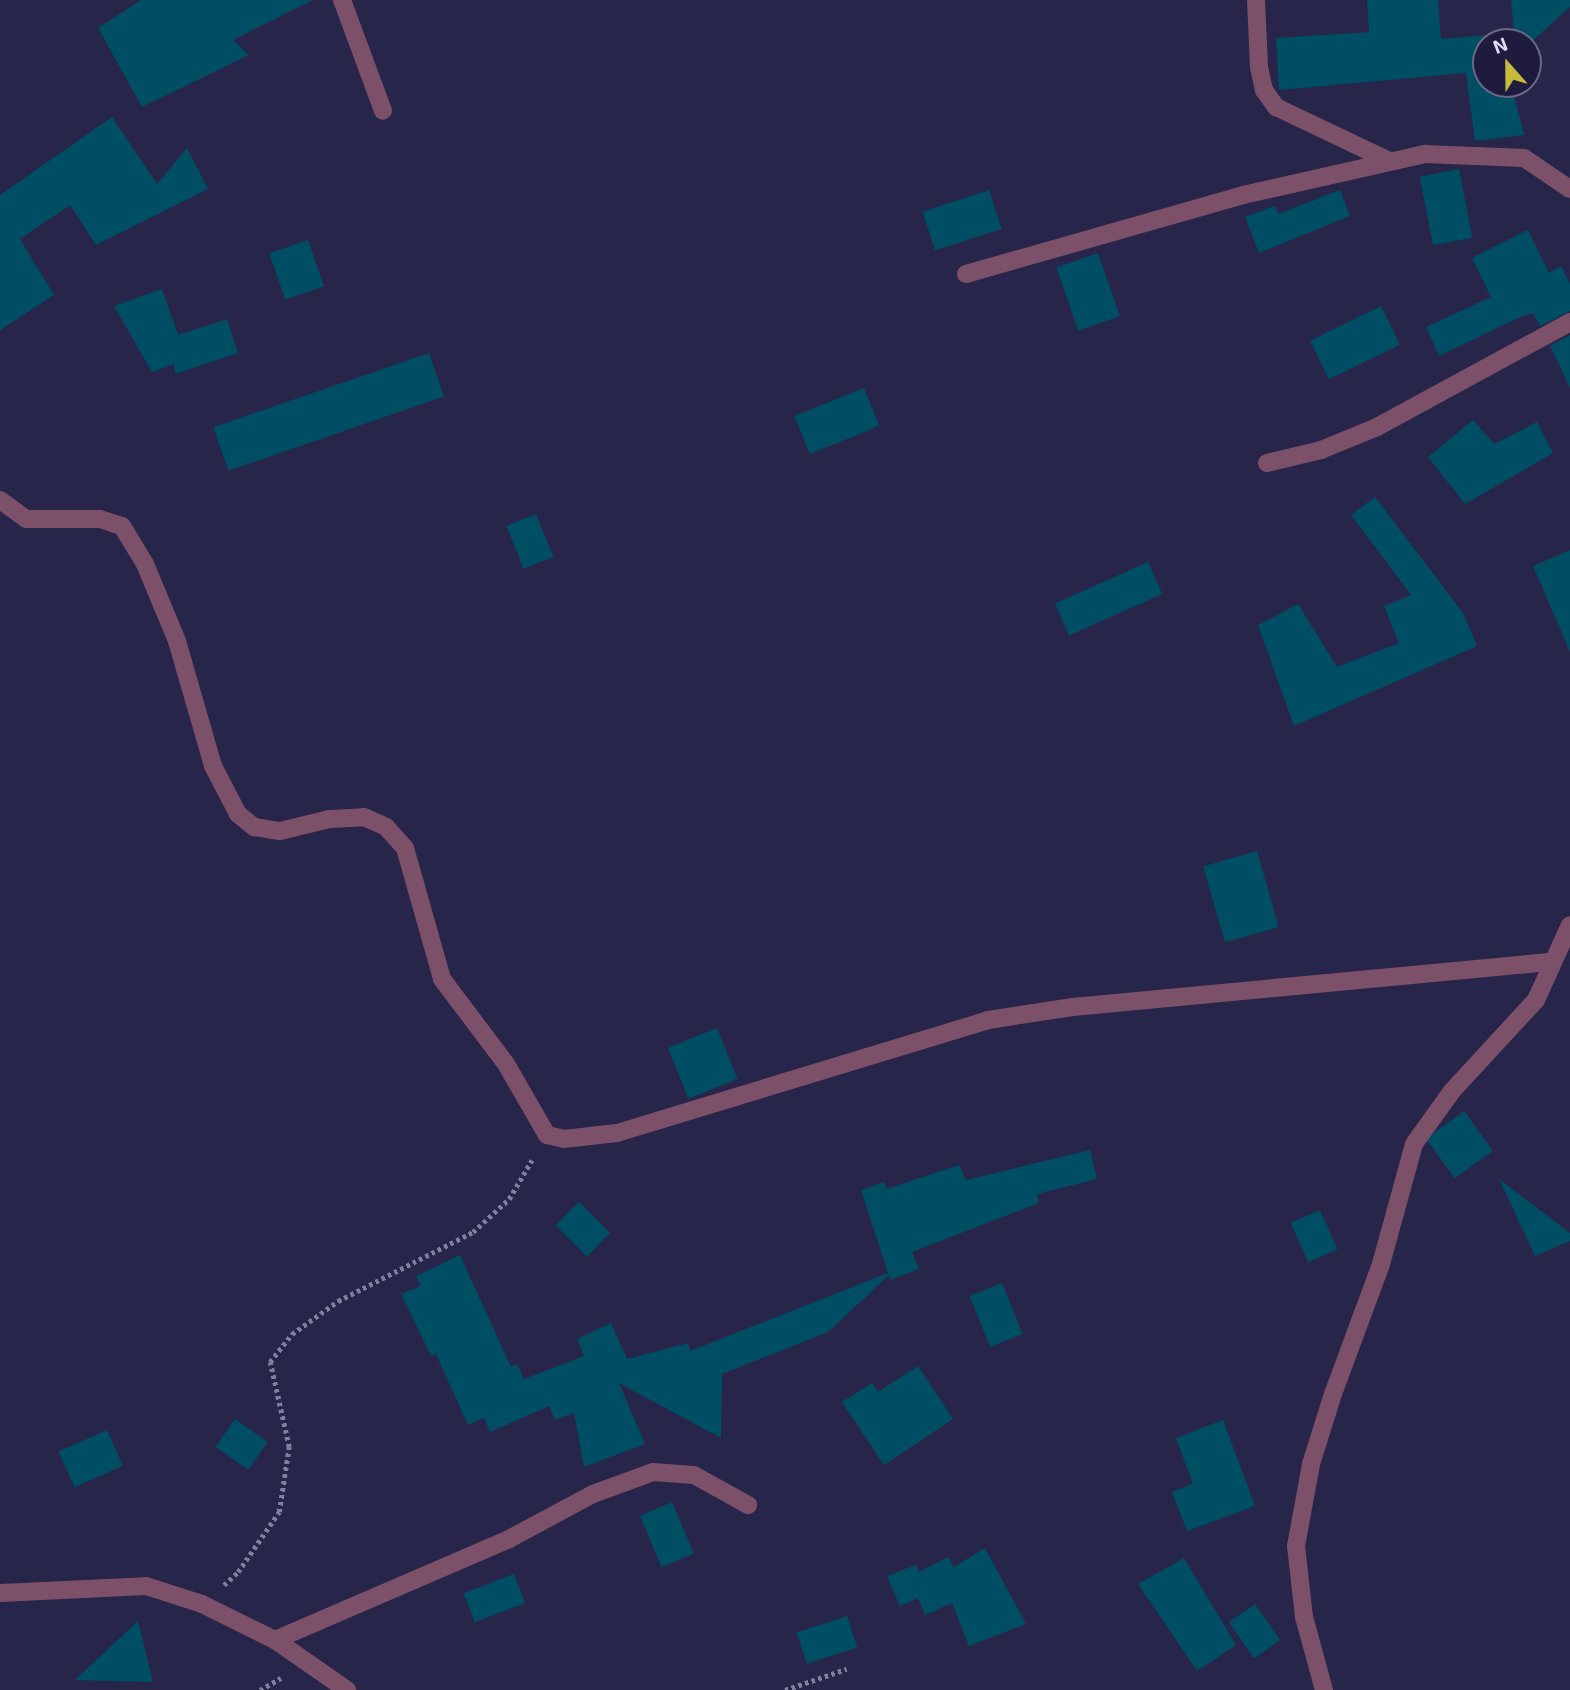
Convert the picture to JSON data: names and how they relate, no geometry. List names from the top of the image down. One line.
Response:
{"north":"top"}
